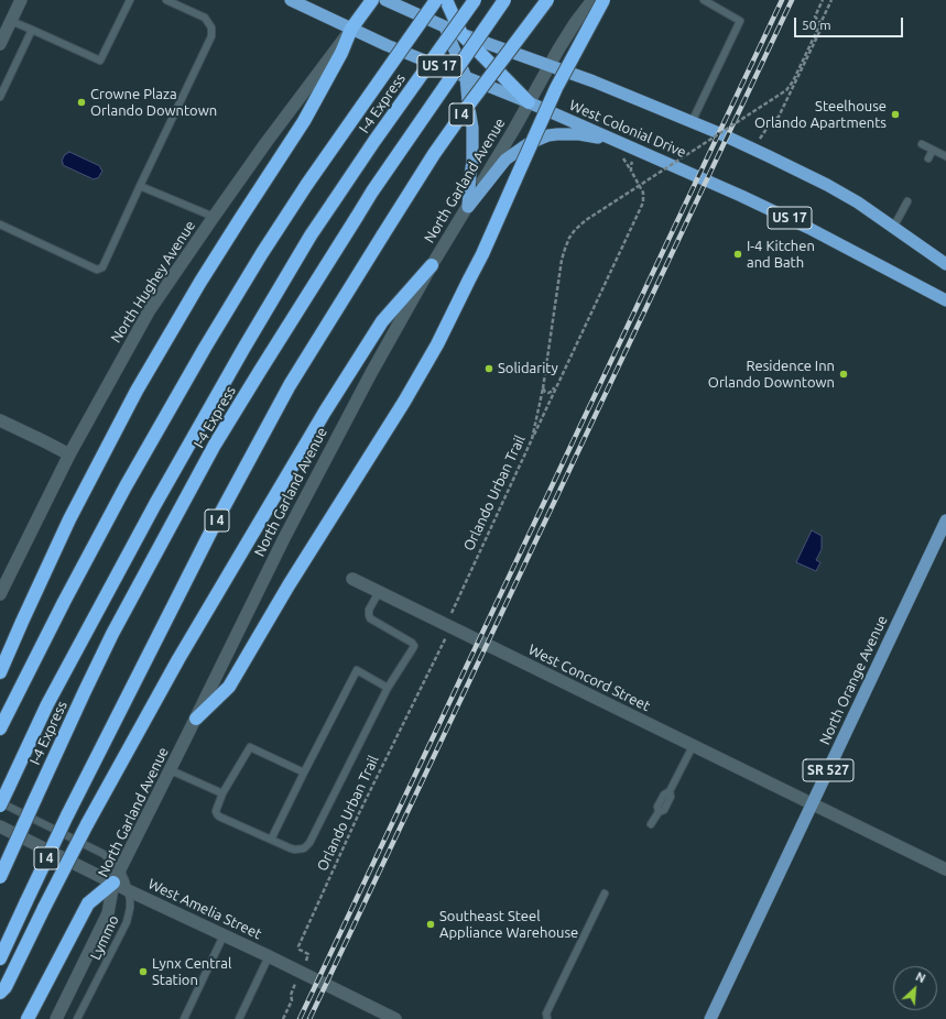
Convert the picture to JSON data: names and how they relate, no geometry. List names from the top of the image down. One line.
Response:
{"streets":{"highway":["US 17","I-4 Express","I 4","West Colonial Drive"],"main road":["North Orange Avenue","SR 527"],"street":["North Garland Avenue","North Hughey Avenue","West Concord Street","West Amelia Street"],"lane":["Lymmo"],"path":["Orlando Urban Trail"]},"crossings":[["West Colonial Drive","North Garland Avenue"],["West Colonial Drive","North Hughey Avenue"],["North Garland Avenue","West Amelia Street"],["North Garland Avenue","Lymmo"],["West Concord Street","North Orange Avenue"],["West Amelia Street","Lymmo"]],"places":["Crowne Plaza Orlando Downtown","Steelhouse Orlando Apartments","I-4 Kitchen and Bath","Solidarity","Residence Inn Orlando Downtown","Southeast Steel Appliance Warehouse","Lynx Central Station"],"scale_bar":"50 m","north":"top right"}
